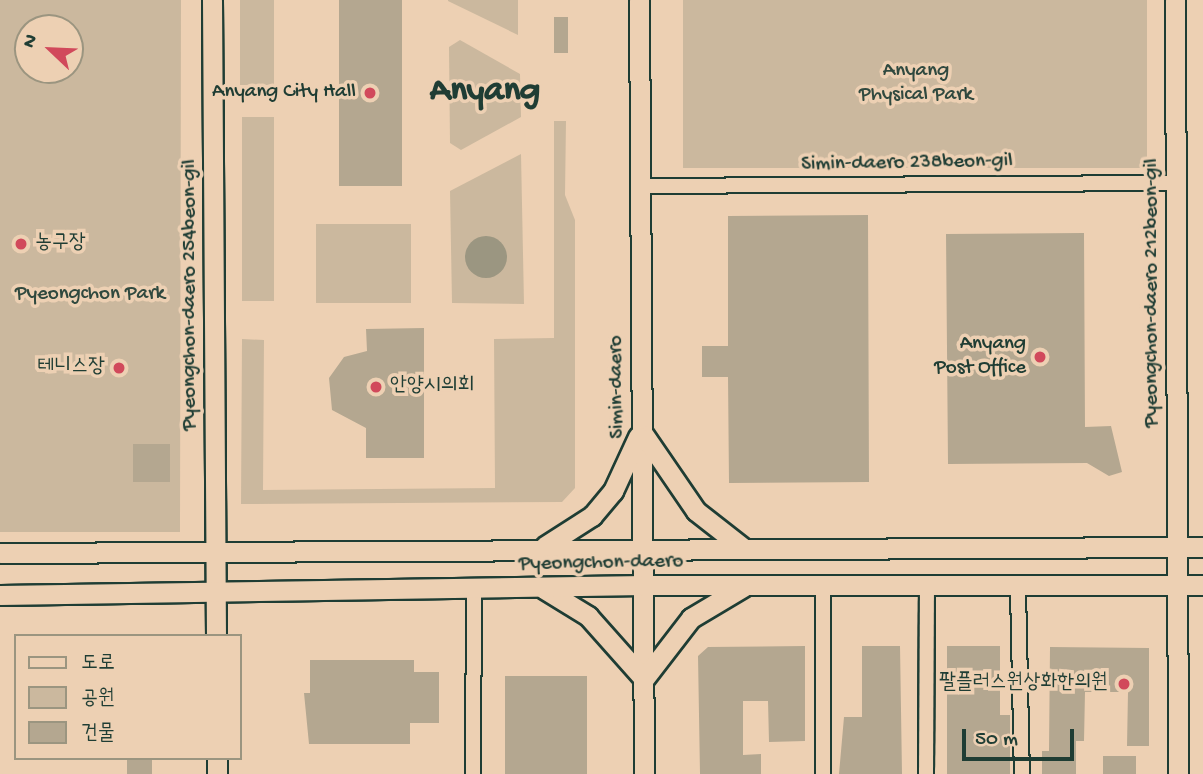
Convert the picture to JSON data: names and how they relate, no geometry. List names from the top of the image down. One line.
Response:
{"streets":{"street":["Simin-daero 238beon-gil","Pyeongchon-daero 212beon-gil","Pyeongchon-daero 254beon-gil","Simin-daero","Pyeongchon-daero"]},"crossings":[["Simin-daero 238beon-gil","Pyeongchon-daero 212beon-gil"],["Simin-daero 238beon-gil","Simin-daero"],["Pyeongchon-daero 212beon-gil","Pyeongchon-daero"],["Pyeongchon-daero 254beon-gil","Pyeongchon-daero"],["Simin-daero","Pyeongchon-daero"]],"districts":["Anyang"],"parks":["Anyang Physical Park","Pyeongchon Park"],"places":["Anyang City Hall","농구장","Anyang Post Office","테니스장","안양시의회","팔플러스원상화한의원"],"legend":["도로","공원","건물"],"scale_bar":"50 m","north":"top left"}
